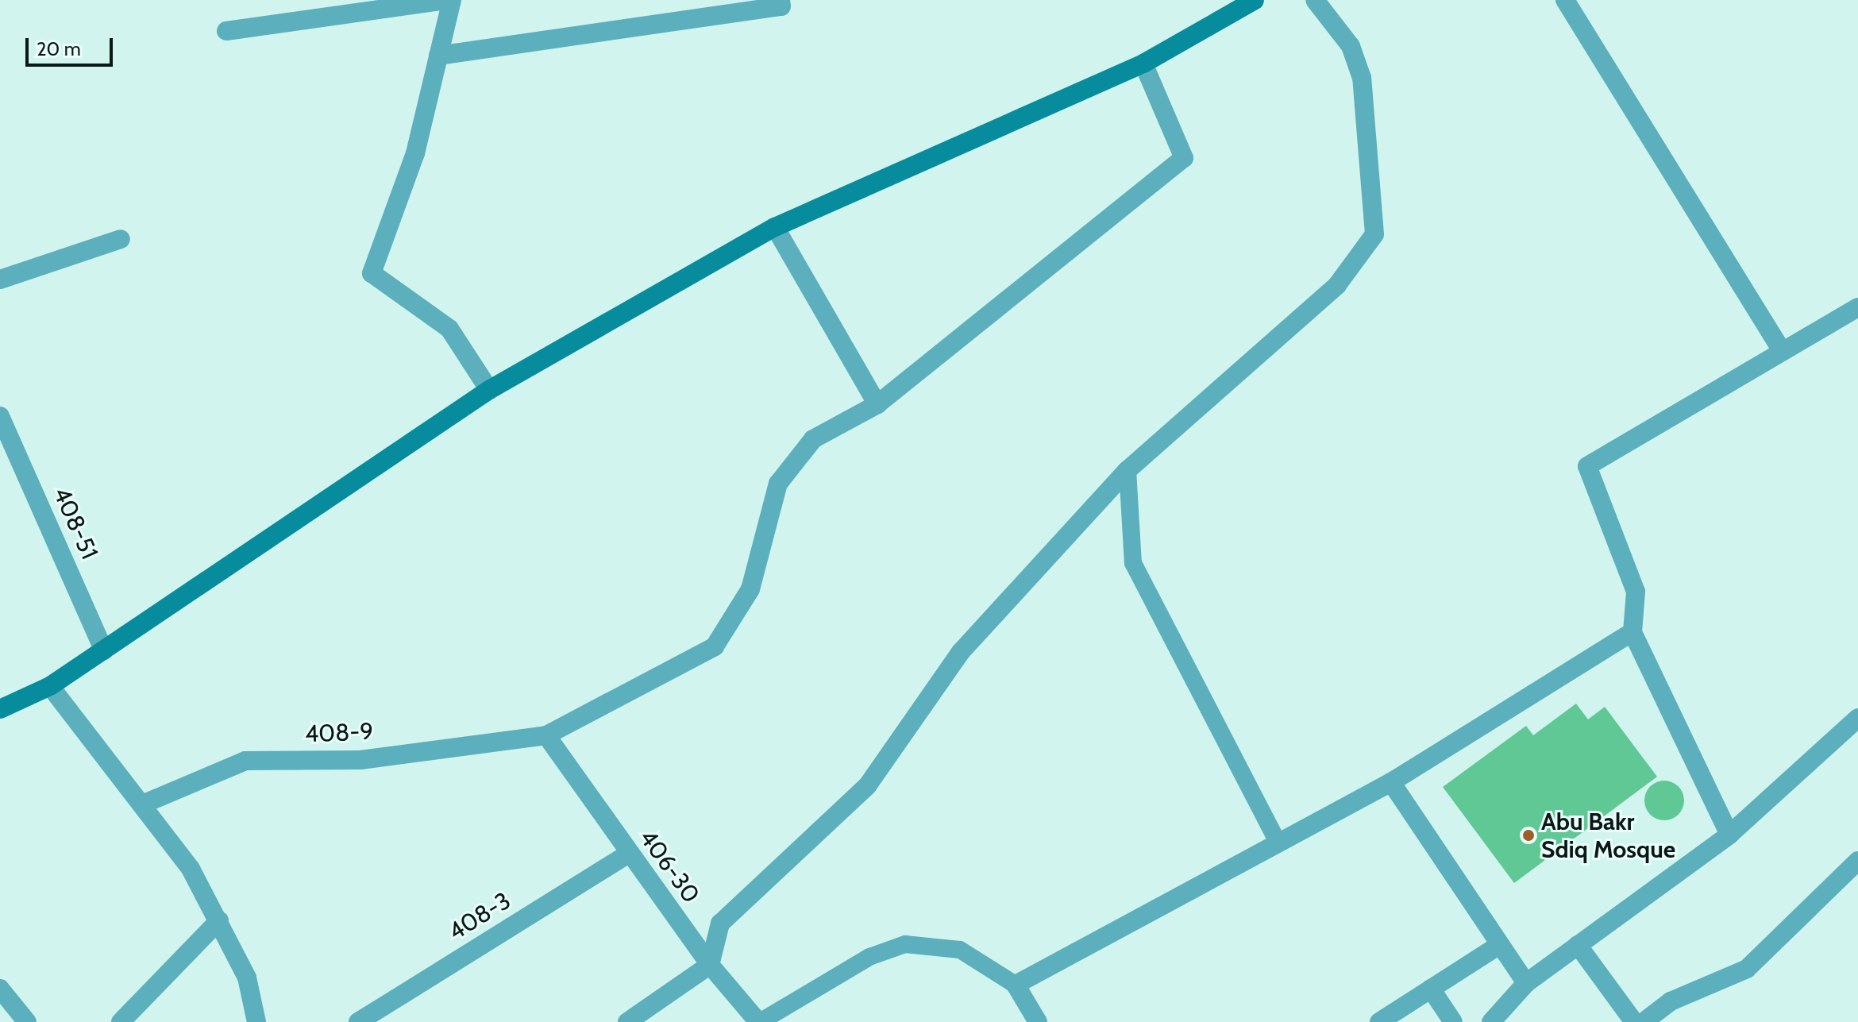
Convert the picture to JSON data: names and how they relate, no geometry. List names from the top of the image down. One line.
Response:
{"streets":{"street":["408-51","408-9","406-30","408-3"]},"crossings":[["408-9","406-30"],["406-30","408-3"]],"places":["Abu Bakr Sdiq Mosque"],"scale_bar":"20 m"}
